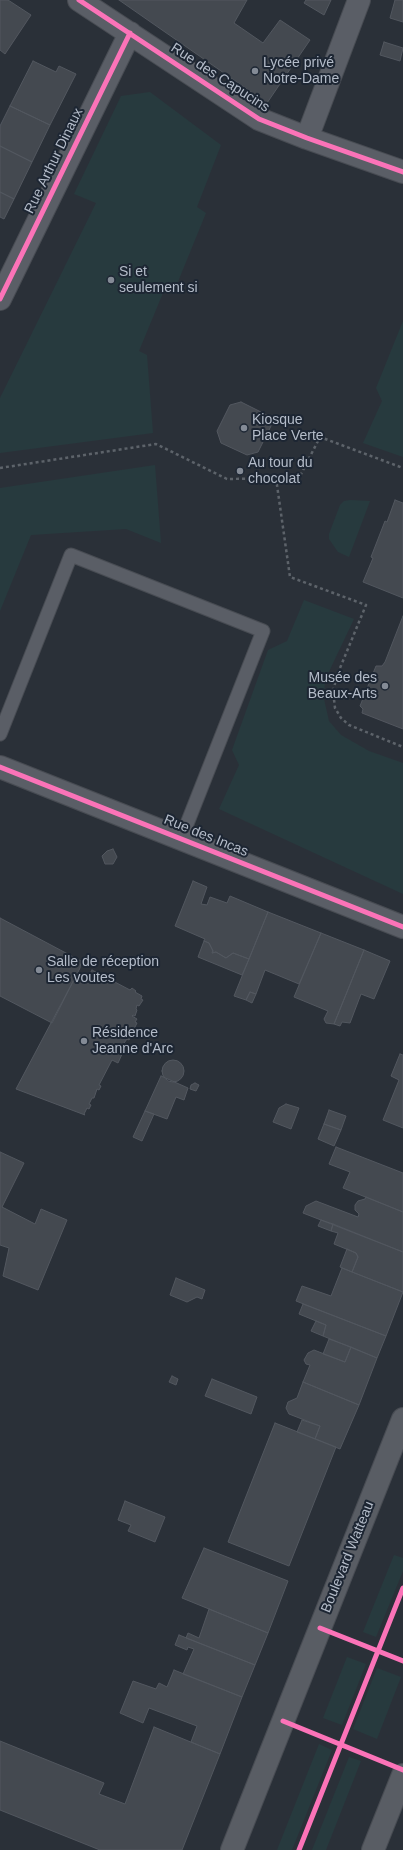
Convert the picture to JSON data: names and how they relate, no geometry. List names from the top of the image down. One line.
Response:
{"streets":{"main road":["Boulevard Watteau"],"street":["Rue des Capucins","Rue Arthur Dinaux","Rue des Incas"]},"crossings":[["Rue des Capucins","Rue Arthur Dinaux"]],"places":["Lycée privé Notre-Dame","Si et seulement si","Kiosque Place Verte","Au tour du chocolat","Musée des Beaux-Arts","Salle de réception Les voutes","Résidence Jeanne d'Arc"]}
